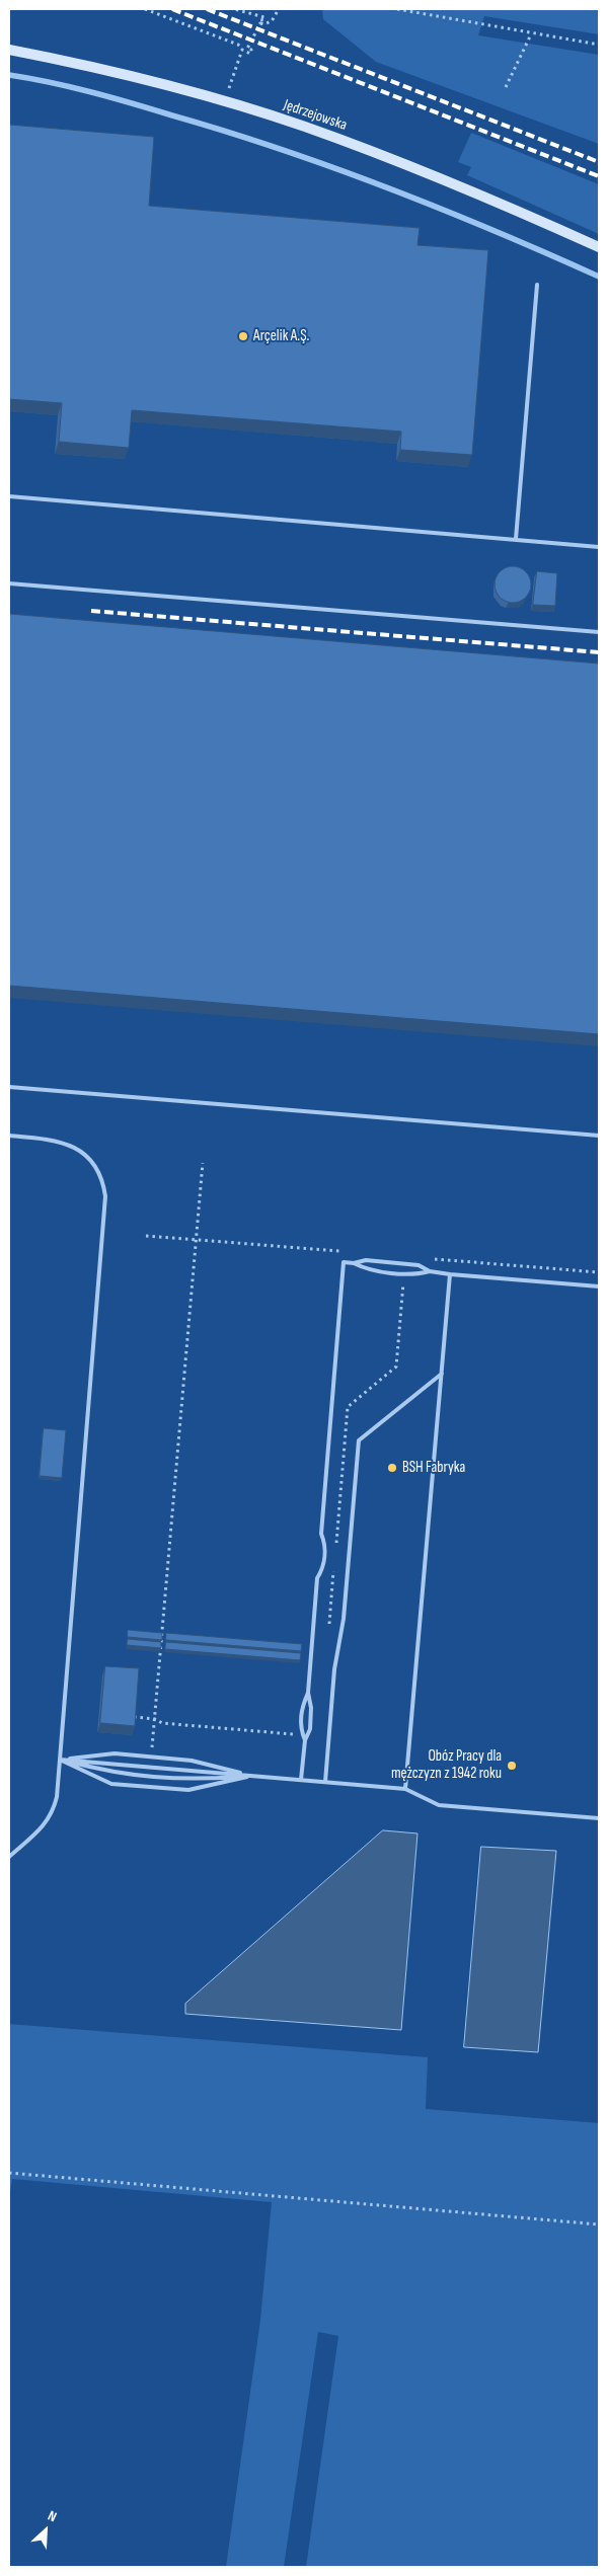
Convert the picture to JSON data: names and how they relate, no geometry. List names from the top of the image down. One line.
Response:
{"streets":{"street":["Jędrzejowska"]},"places":["Arçelik A.Ş.","BSH Fabryka","Obóz Pracy dla mężczyzn z 1942 roku"],"north":"top right"}
